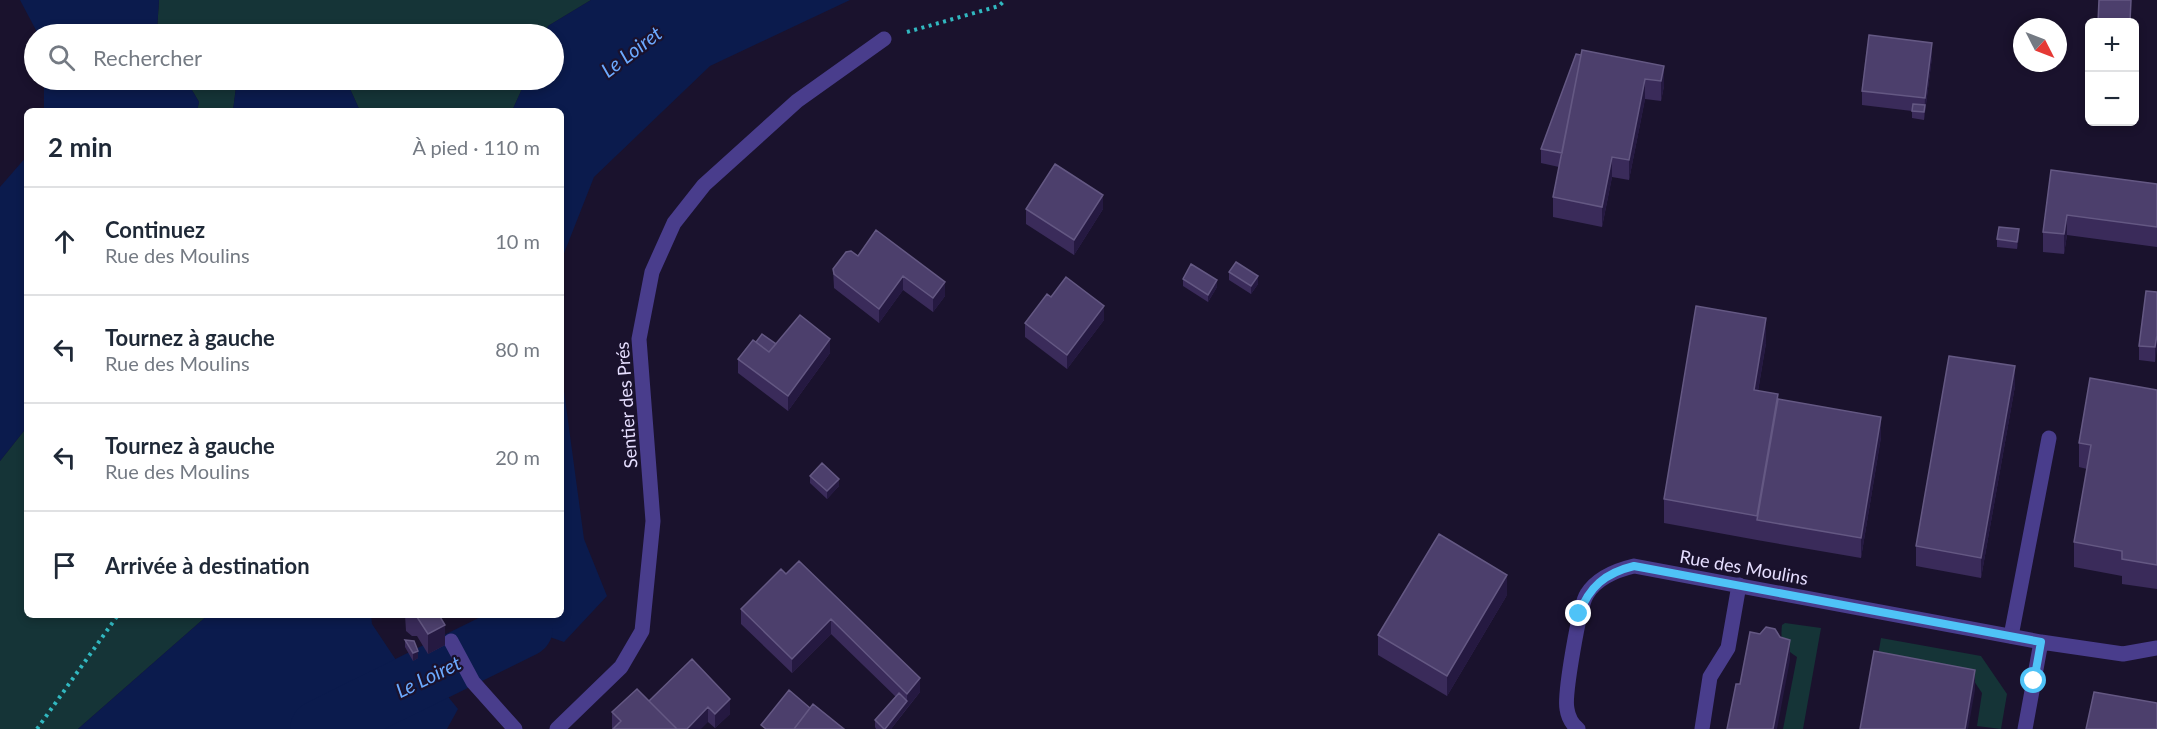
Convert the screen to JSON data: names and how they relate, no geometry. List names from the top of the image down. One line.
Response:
{"streets":{"street":["Sentier des Prés","Rue des Moulins"]},"water":["Le Loiret"],"north":"bottom right","page":{"map_buttons":["+","−"],"search":"Rechercher","heading":["2 min","À pied · 110 m"],"list":[["Continuez","Rue des Moulins","10 m"],["Tournez à gauche","Rue des Moulins","80 m"],["Tournez à gauche","Rue des Moulins","20 m"],"Arrivée à destination"]}}
